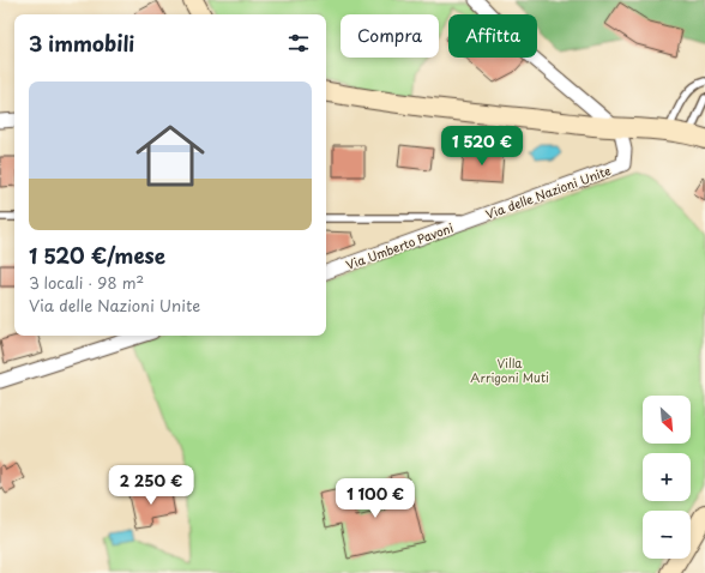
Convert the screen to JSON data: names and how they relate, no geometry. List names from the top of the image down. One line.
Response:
{"streets":{"street":["Via delle Nazioni Unite","Via Umberto Pavoni"]},"crossings":[["Via delle Nazioni Unite","Via Umberto Pavoni"]],"parks":["Villa Arrigoni Muti"],"north":"bottom right","page":{"chip":["Compra","Affitta"],"heading":"3 immobili","list":[{"name":"1 520 €/mese","note":"3 locali · 98 m² · Via delle Nazioni Unite"}],"price":["1 520 €","2 250 €","1 100 €"],"map_buttons":["+","−"]}}
